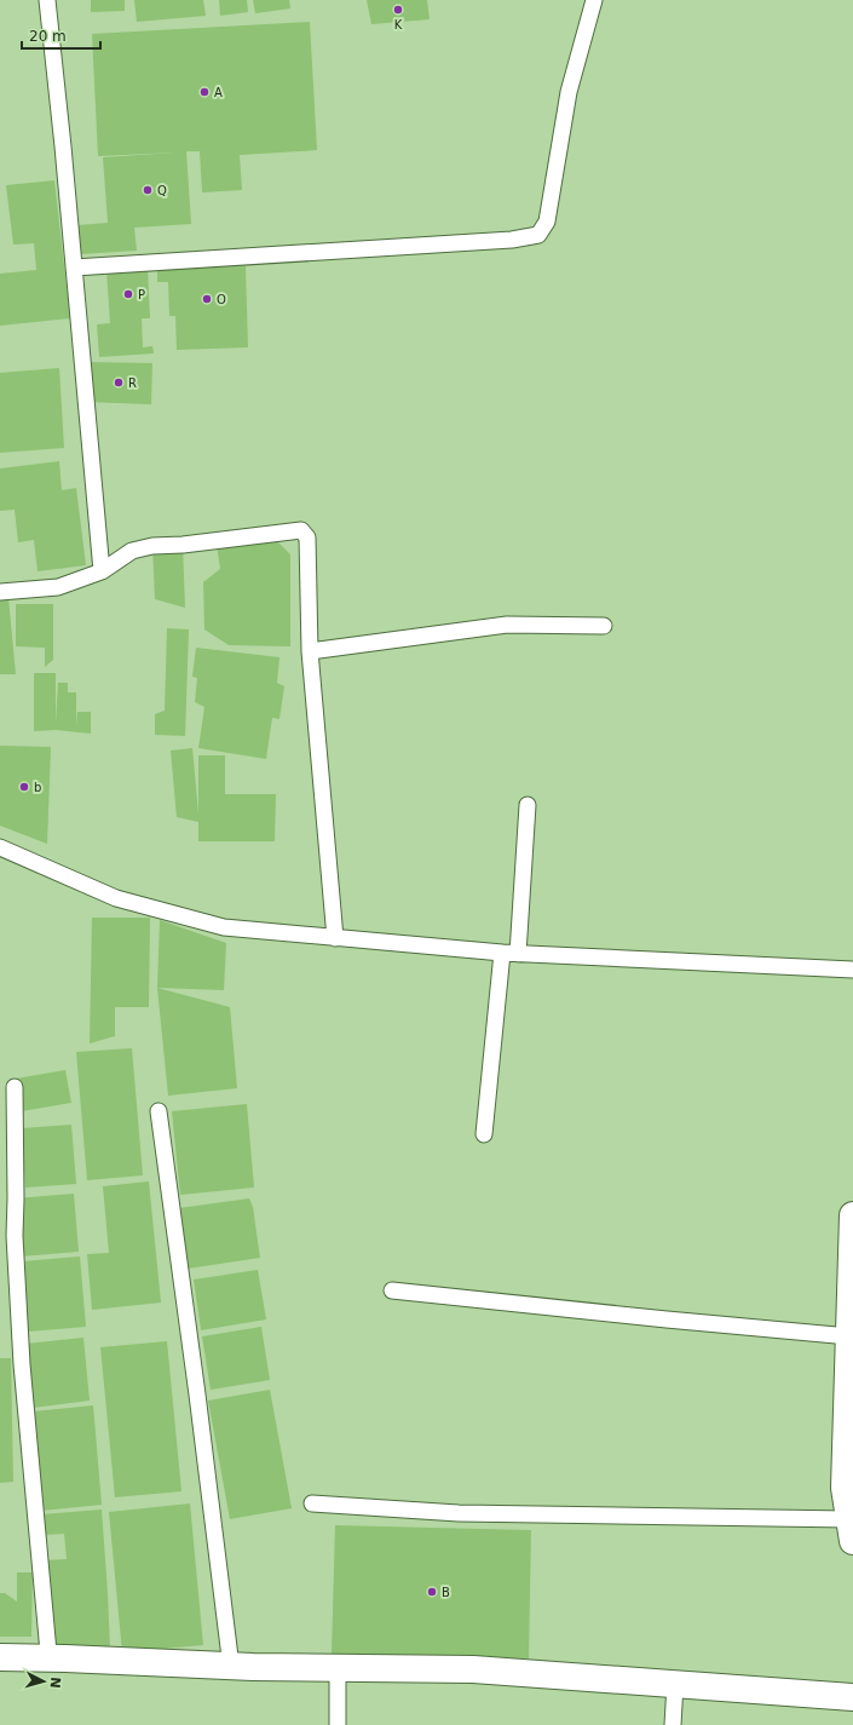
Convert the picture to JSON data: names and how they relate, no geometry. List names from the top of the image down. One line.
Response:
{"places":["K","A","Q","P","O","R","b","B"],"scale_bar":"20 m","north":"right"}
